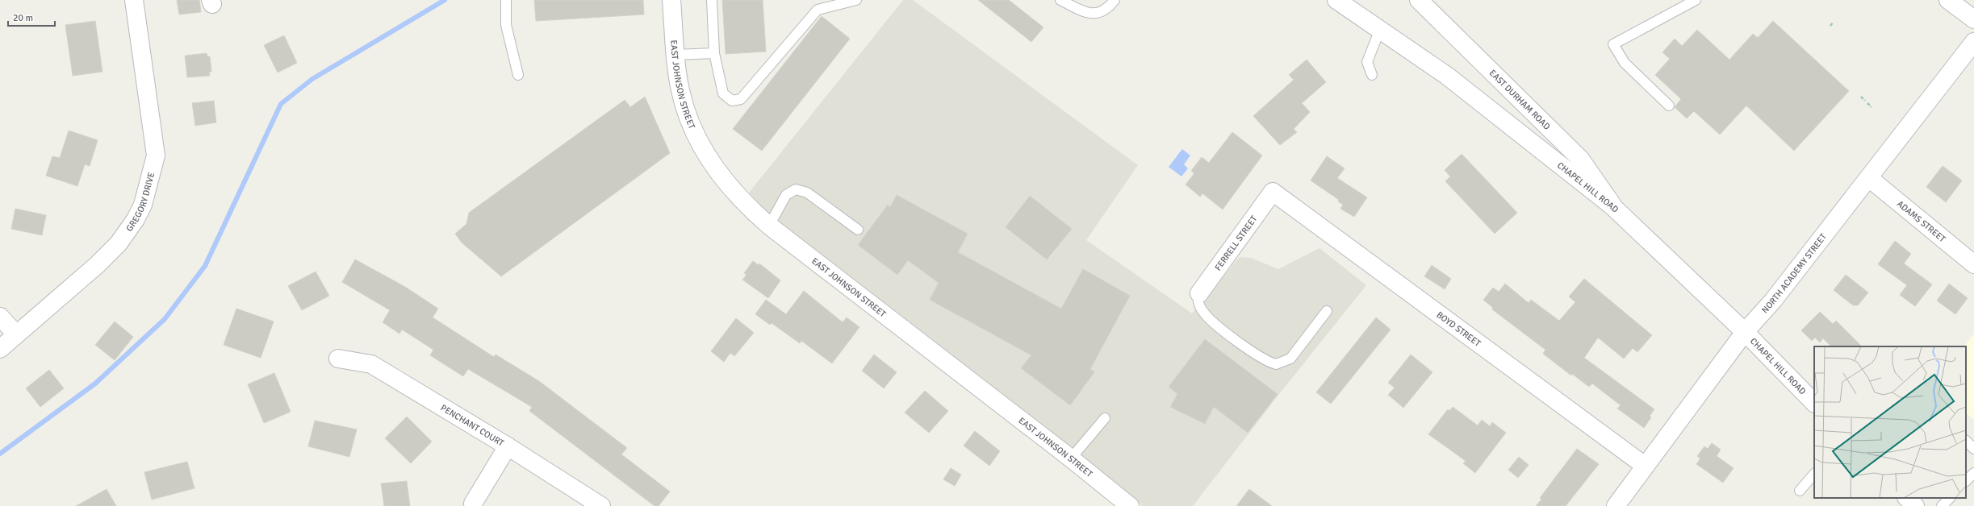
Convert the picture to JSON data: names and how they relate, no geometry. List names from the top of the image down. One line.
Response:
{"streets":{"street":["EAST JOHNSON STREET","EAST DURHAM ROAD","CHAPEL HILL ROAD","GREGORY DRIVE","ADAMS STREET","FERRELL STREET","NORTH ACADEMY STREET","BOYD STREET","PENCHANT COURT"]},"crossings":[["EAST DURHAM ROAD","CHAPEL HILL ROAD"],["CHAPEL HILL ROAD","NORTH ACADEMY STREET"],["ADAMS STREET","NORTH ACADEMY STREET"],["FERRELL STREET","BOYD STREET"],["NORTH ACADEMY STREET","BOYD STREET"]],"scale_bar":"20 m"}
